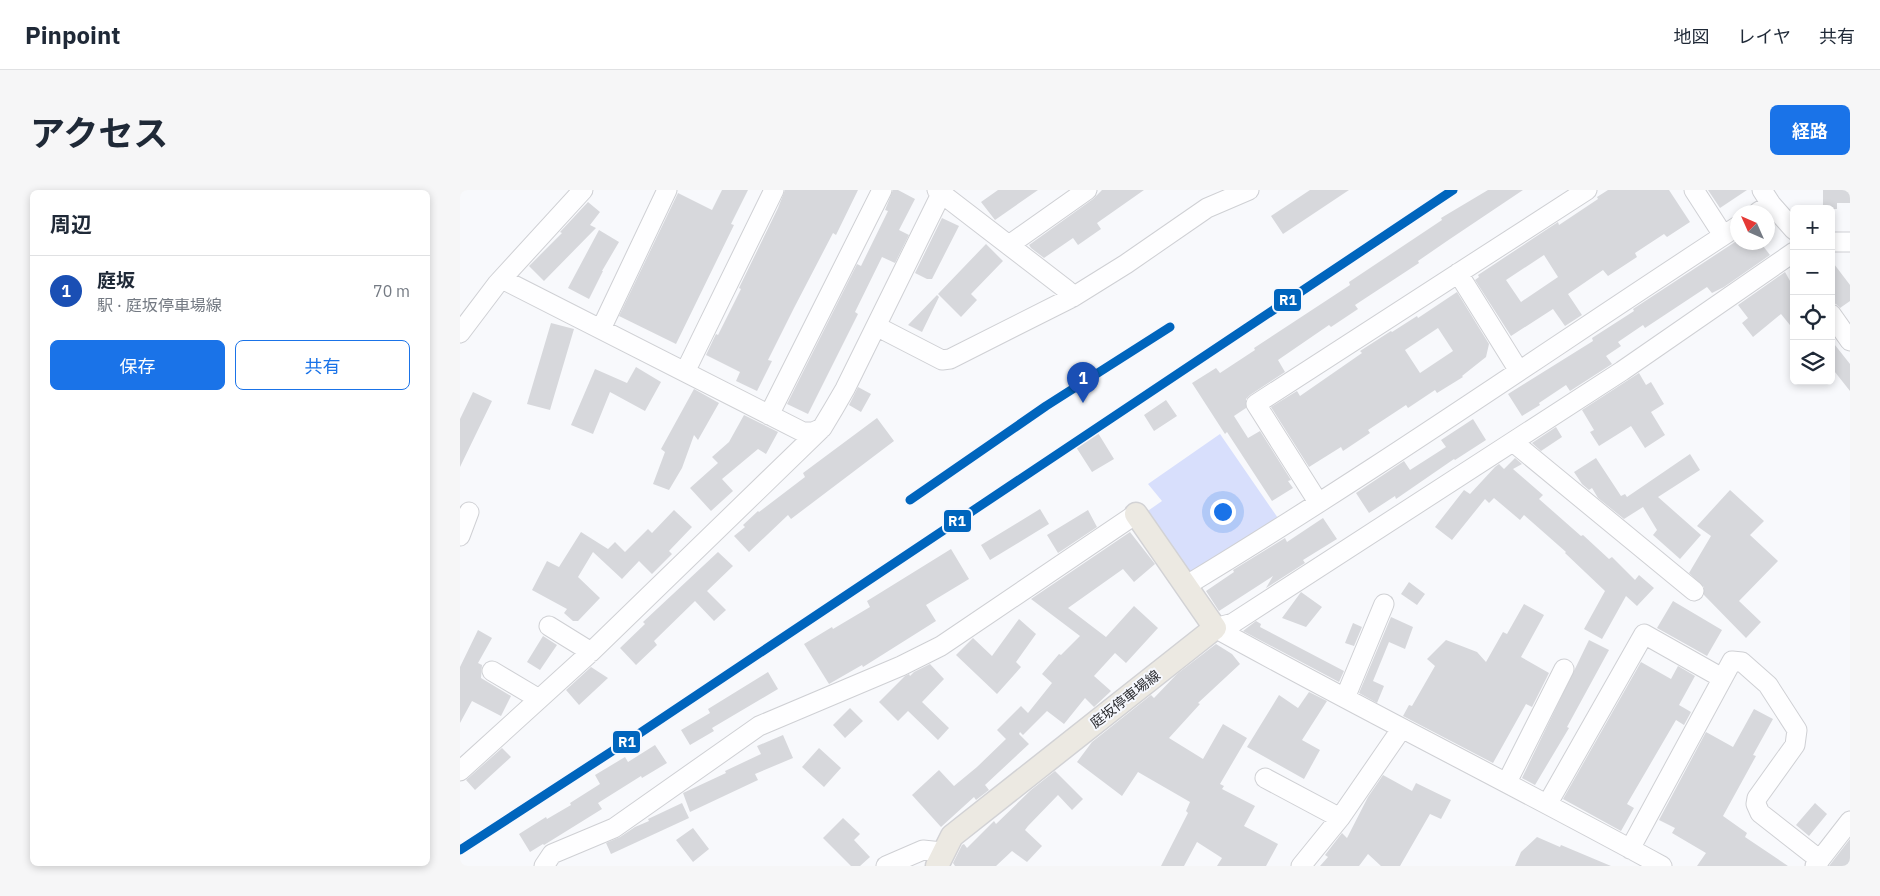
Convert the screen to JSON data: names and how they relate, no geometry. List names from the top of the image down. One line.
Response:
{"streets":{"main road":["庭坂停車場線"]},"lines":["transit line R1"],"north":"top left","page":{"header":"Pinpoint","nav":["地図","レイヤ","共有"],"title":"アクセス","buttons":["経路",["保存","共有"]],"heading":"周辺","map_buttons":["+","−"],"list":[{"mark":"1","name":"庭坂","note":"駅 · 庭坂停車場線","value":"70 m"}],"pins":"1"}}
